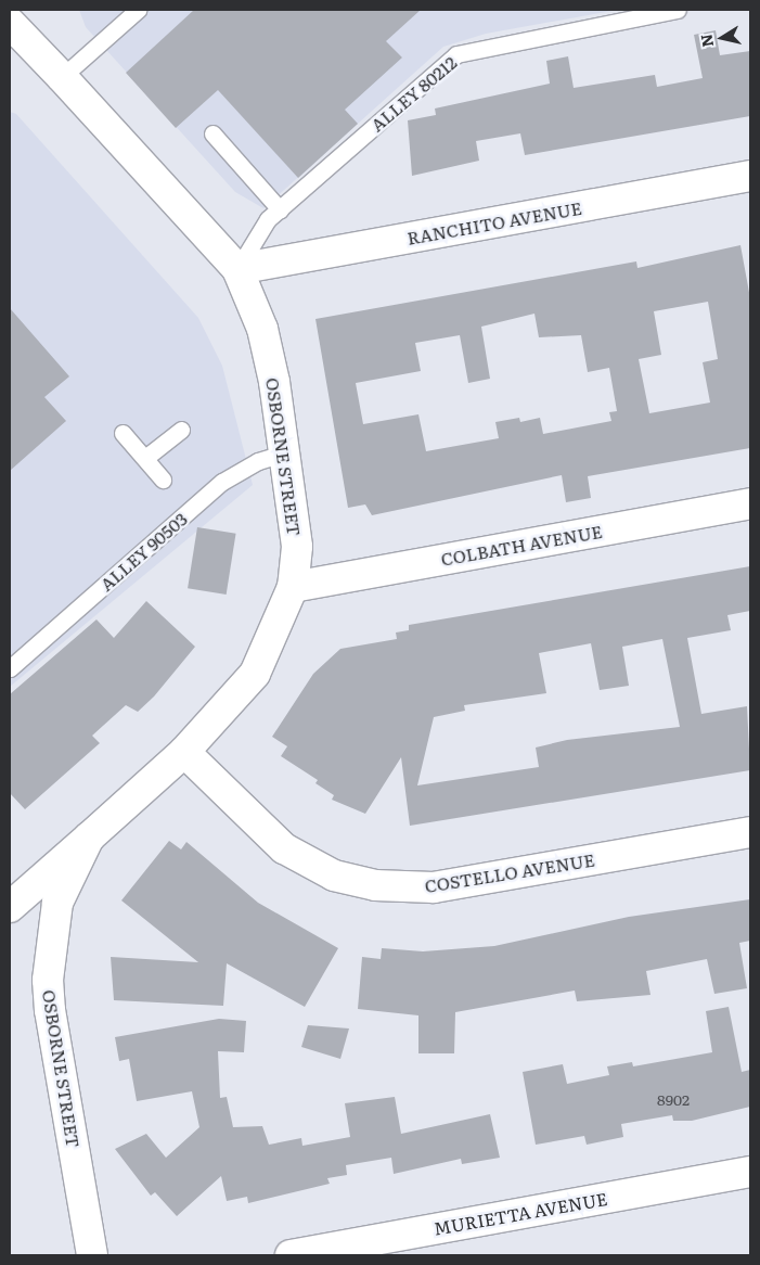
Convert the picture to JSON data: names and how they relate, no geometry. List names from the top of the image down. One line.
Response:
{"streets":{"street":["RANCHITO AVENUE","OSBORNE STREET","COLBATH AVENUE","COSTELLO AVENUE","MURIETTA AVENUE"],"lane":["ALLEY 80212","ALLEY 90503"]},"crossings":[["ALLEY 80212","RANCHITO AVENUE"],["ALLEY 80212","OSBORNE STREET"],["RANCHITO AVENUE","OSBORNE STREET"],["OSBORNE STREET","COLBATH AVENUE"],["OSBORNE STREET","ALLEY 90503"],["OSBORNE STREET","COSTELLO AVENUE"]],"house_numbers":["8902"],"north":"left"}
